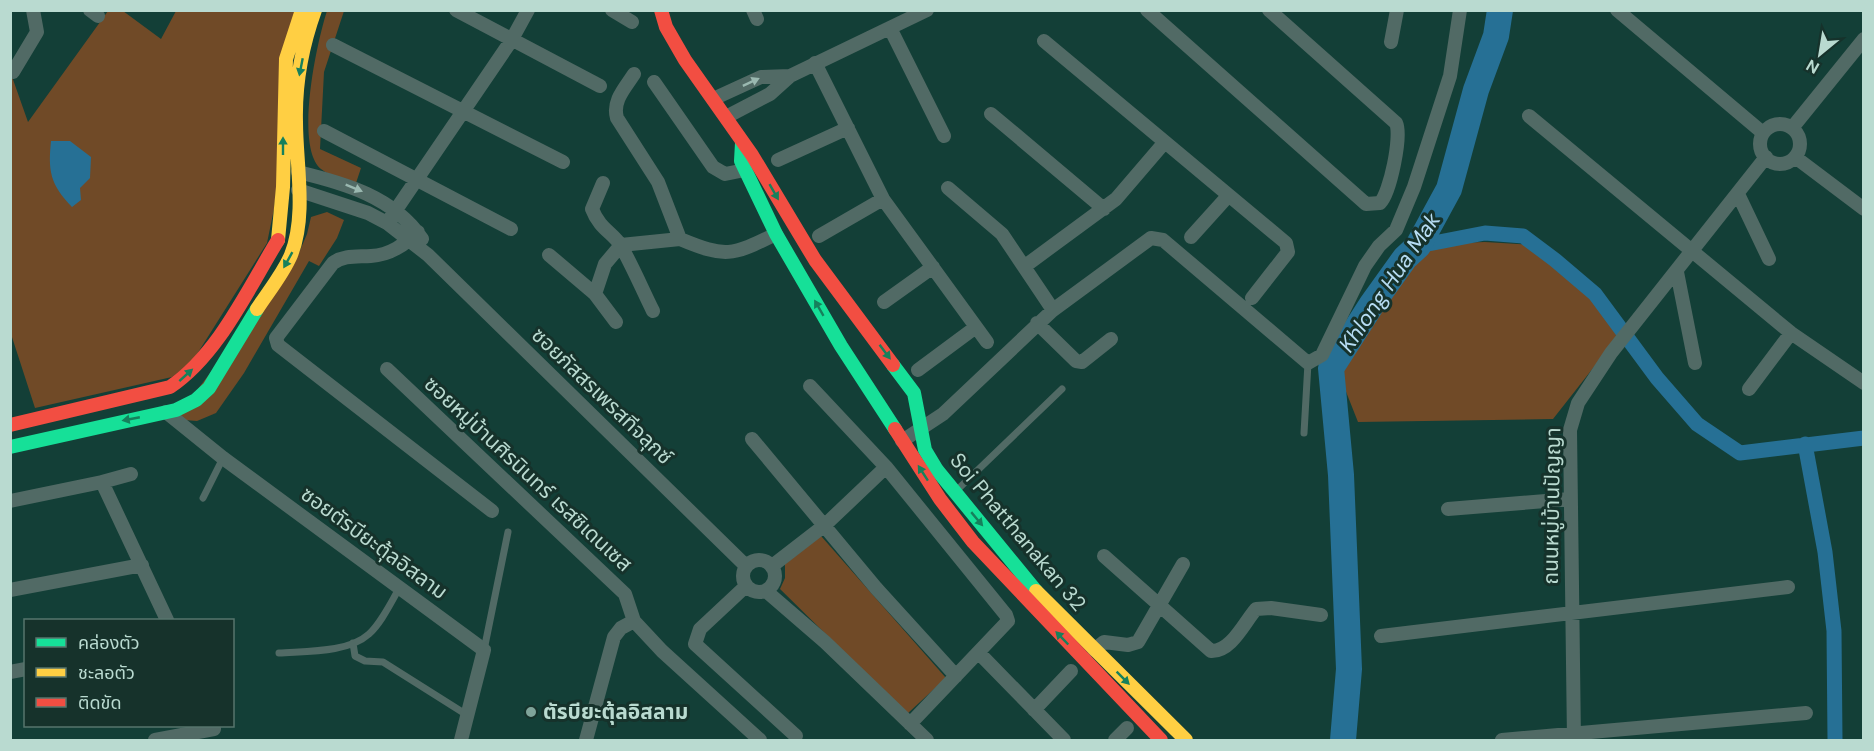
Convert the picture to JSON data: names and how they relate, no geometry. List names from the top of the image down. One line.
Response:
{"streets":{"street":["ซอยภัสสรเพรสทีจลุกซ์","ซอยหมู่บ้านศิรนินทร์ เรสซิเดนเซส","ถนนหมู่บ้านปัญญา","Soi Phatthanakan 32","ซอยตัรบียะตุ้ลอิสลาม"]},"water":["Khlong Hua Mak"],"places":["ตัรบียะตุ้ลอิสลาม"],"legend":["คล่องตัว","ชะลอตัว","ติดขัด"],"north":"bottom left"}
